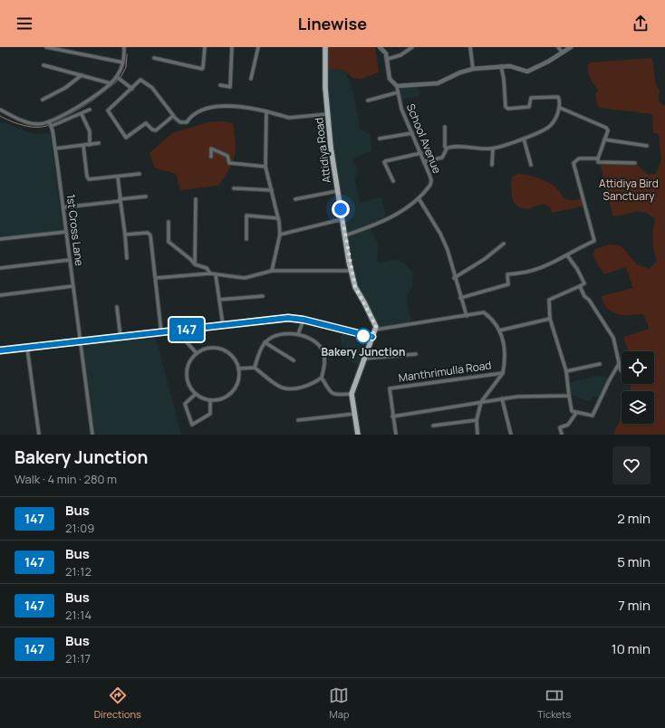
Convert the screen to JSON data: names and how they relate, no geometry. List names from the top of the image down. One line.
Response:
{"streets":{"main road":["Attidiya Road"],"street":["School Avenue","1st Cross Lane","Manthrimulla Road"]},"crossings":[["School Avenue","Attidiya Road"],["Attidiya Road","Manthrimulla Road"]],"parks":["Attidiya Bird Sanctuary"],"places":["Bakery Junction"],"lines":["bus line 147"],"page":{"header":"Linewise","on_map":"147","heading":["Bakery Junction","Walk · 4 min · 280 m"],"list":[{"mark":"147","name":"Bus","note":"21:09","value":"2 min"},{"mark":"147","name":"Bus","note":"21:12","value":"5 min"},{"mark":"147","name":"Bus","note":"21:14","value":"7 min"},{"mark":"147","name":"Bus","note":"21:17","value":"10 min"}],"tabs":["Directions","Map","Tickets"]}}
